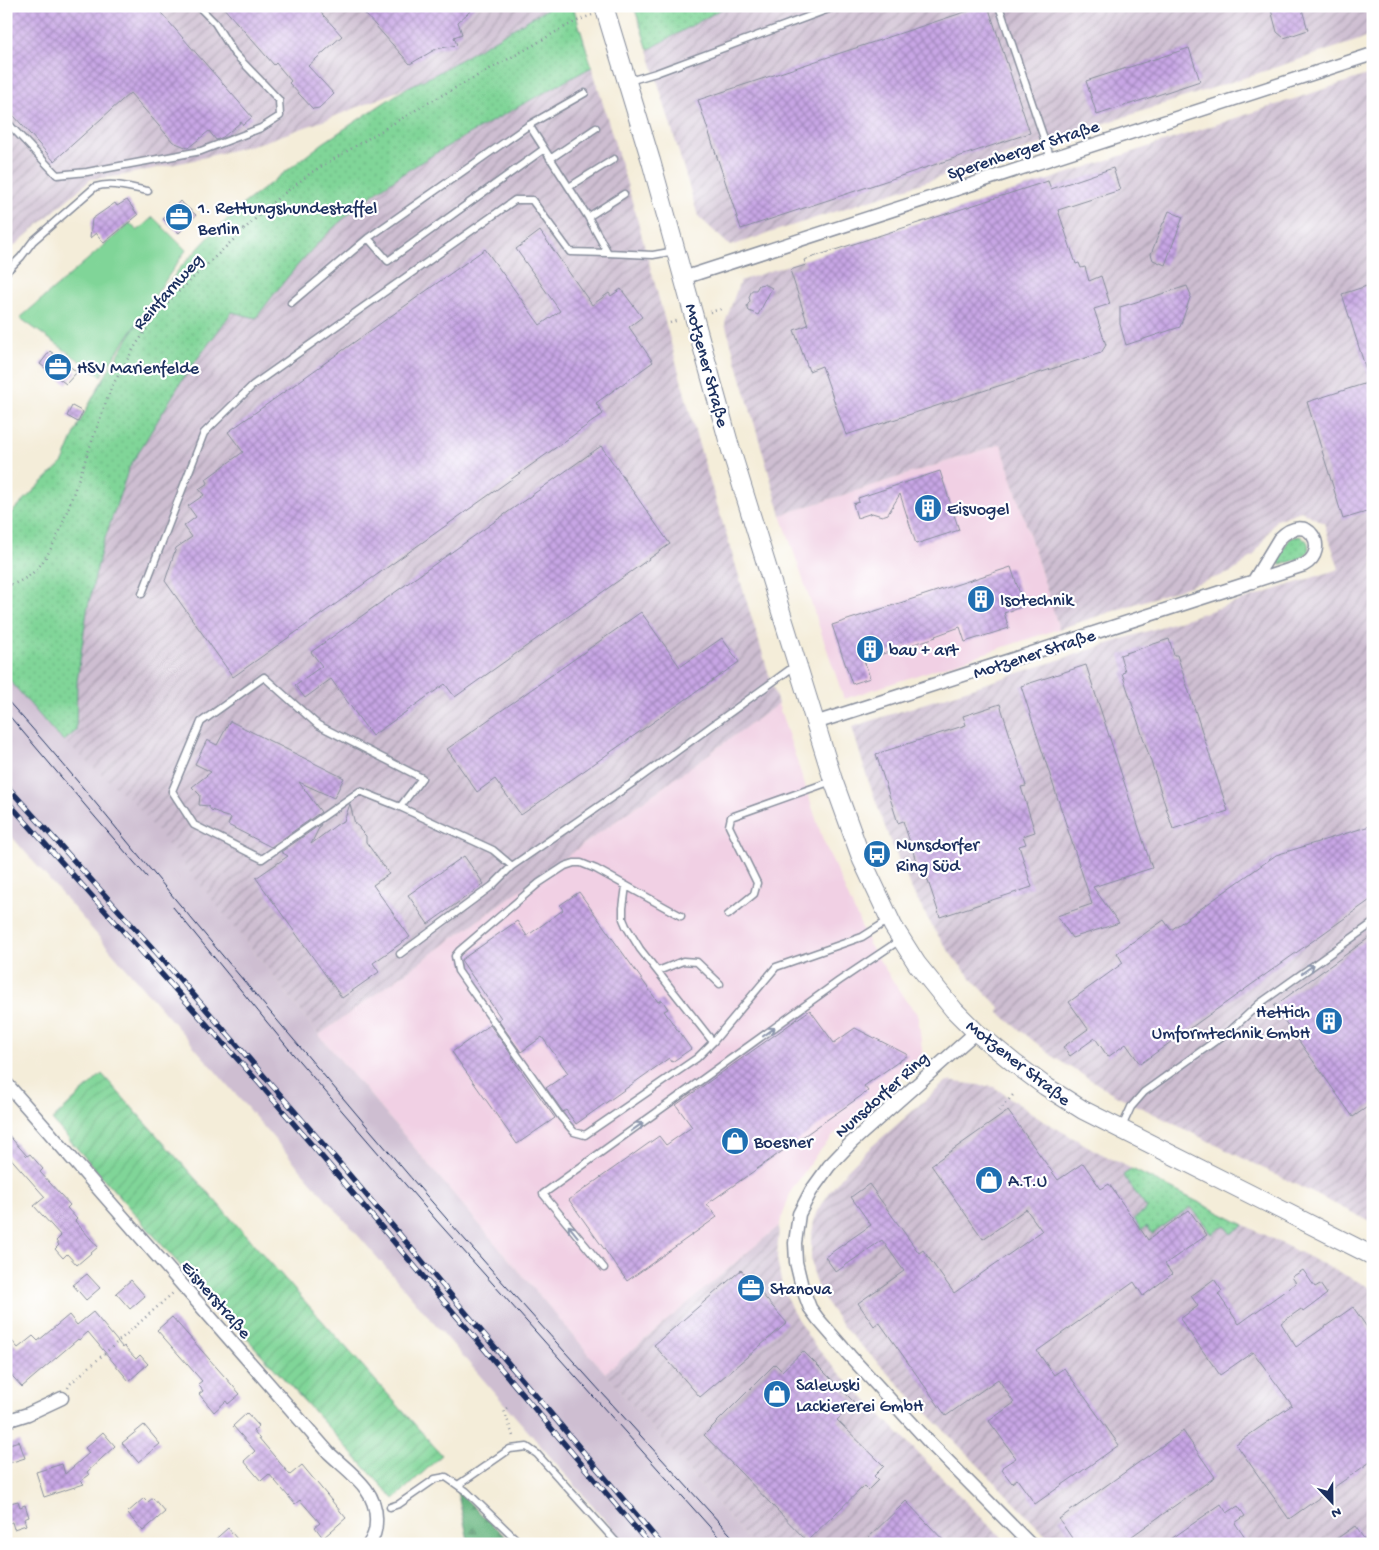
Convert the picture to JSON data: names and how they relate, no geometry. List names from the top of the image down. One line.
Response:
{"streets":{"street":["Sperenberger Straße","Motzener Straße","Nunsdorfer Ring","Eisnerstraße"],"path":["Reinfarnweg"]},"crossings":[["Sperenberger Straße","Motzener Straße"],["Reinfarnweg","Motzener Straße"],["Motzener Straße","Nunsdorfer Ring"]],"places":{"office":["1. Rettungshundestaffel Berlin","HSV Marienfelde","Stanova"],"building":["Eisvogel","Isotechnik","bau + art","Hettich Umformtechnik GmbH"],"bus stop":["Nunsdorfer Ring Süd"],"shop":["Boesner","A.T.U","Salewski Lackiererei GmbH"]},"north":"bottom"}
